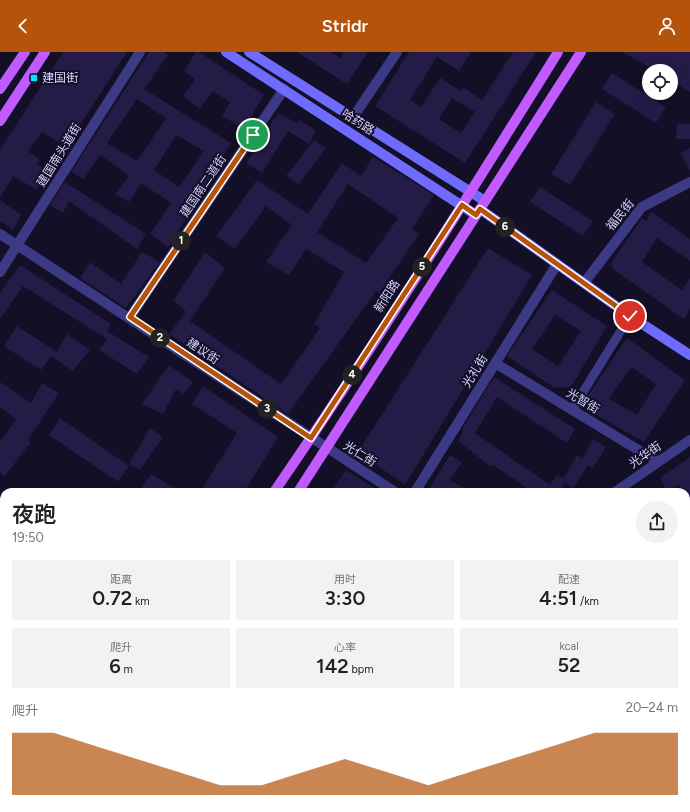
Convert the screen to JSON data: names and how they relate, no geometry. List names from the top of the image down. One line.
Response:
{"streets":{"main road":["哈药路","新阳路"],"street":["建国南头道街","建国南二道街","福民街","建议街","光礼街","光智街","光仁街","光华街"]},"crossings":[["哈药路","建国南二道街"],["哈药路","福民街"],["哈药路","新阳路"],["哈药路","光礼街"],["建国南头道街","建议街"],["建国南二道街","建议街"],["新阳路","建议街"],["新阳路","光仁街"],["建议街","光仁街"],["光礼街","光智街"],["光智街","光华街"]],"places":{"transit":["建国街"]},"page":{"header":"Stridr","pins":["6","1","5","2","4","3"],"heading":["夜跑","19:50"],"stats":[["距离","0.72 km"],["用时","3:30"],["配速","4:51 /km"],["爬升","6 m"],["心率","142 bpm"],["kcal","52"]],"chart":["爬升","20–24 m"]}}
